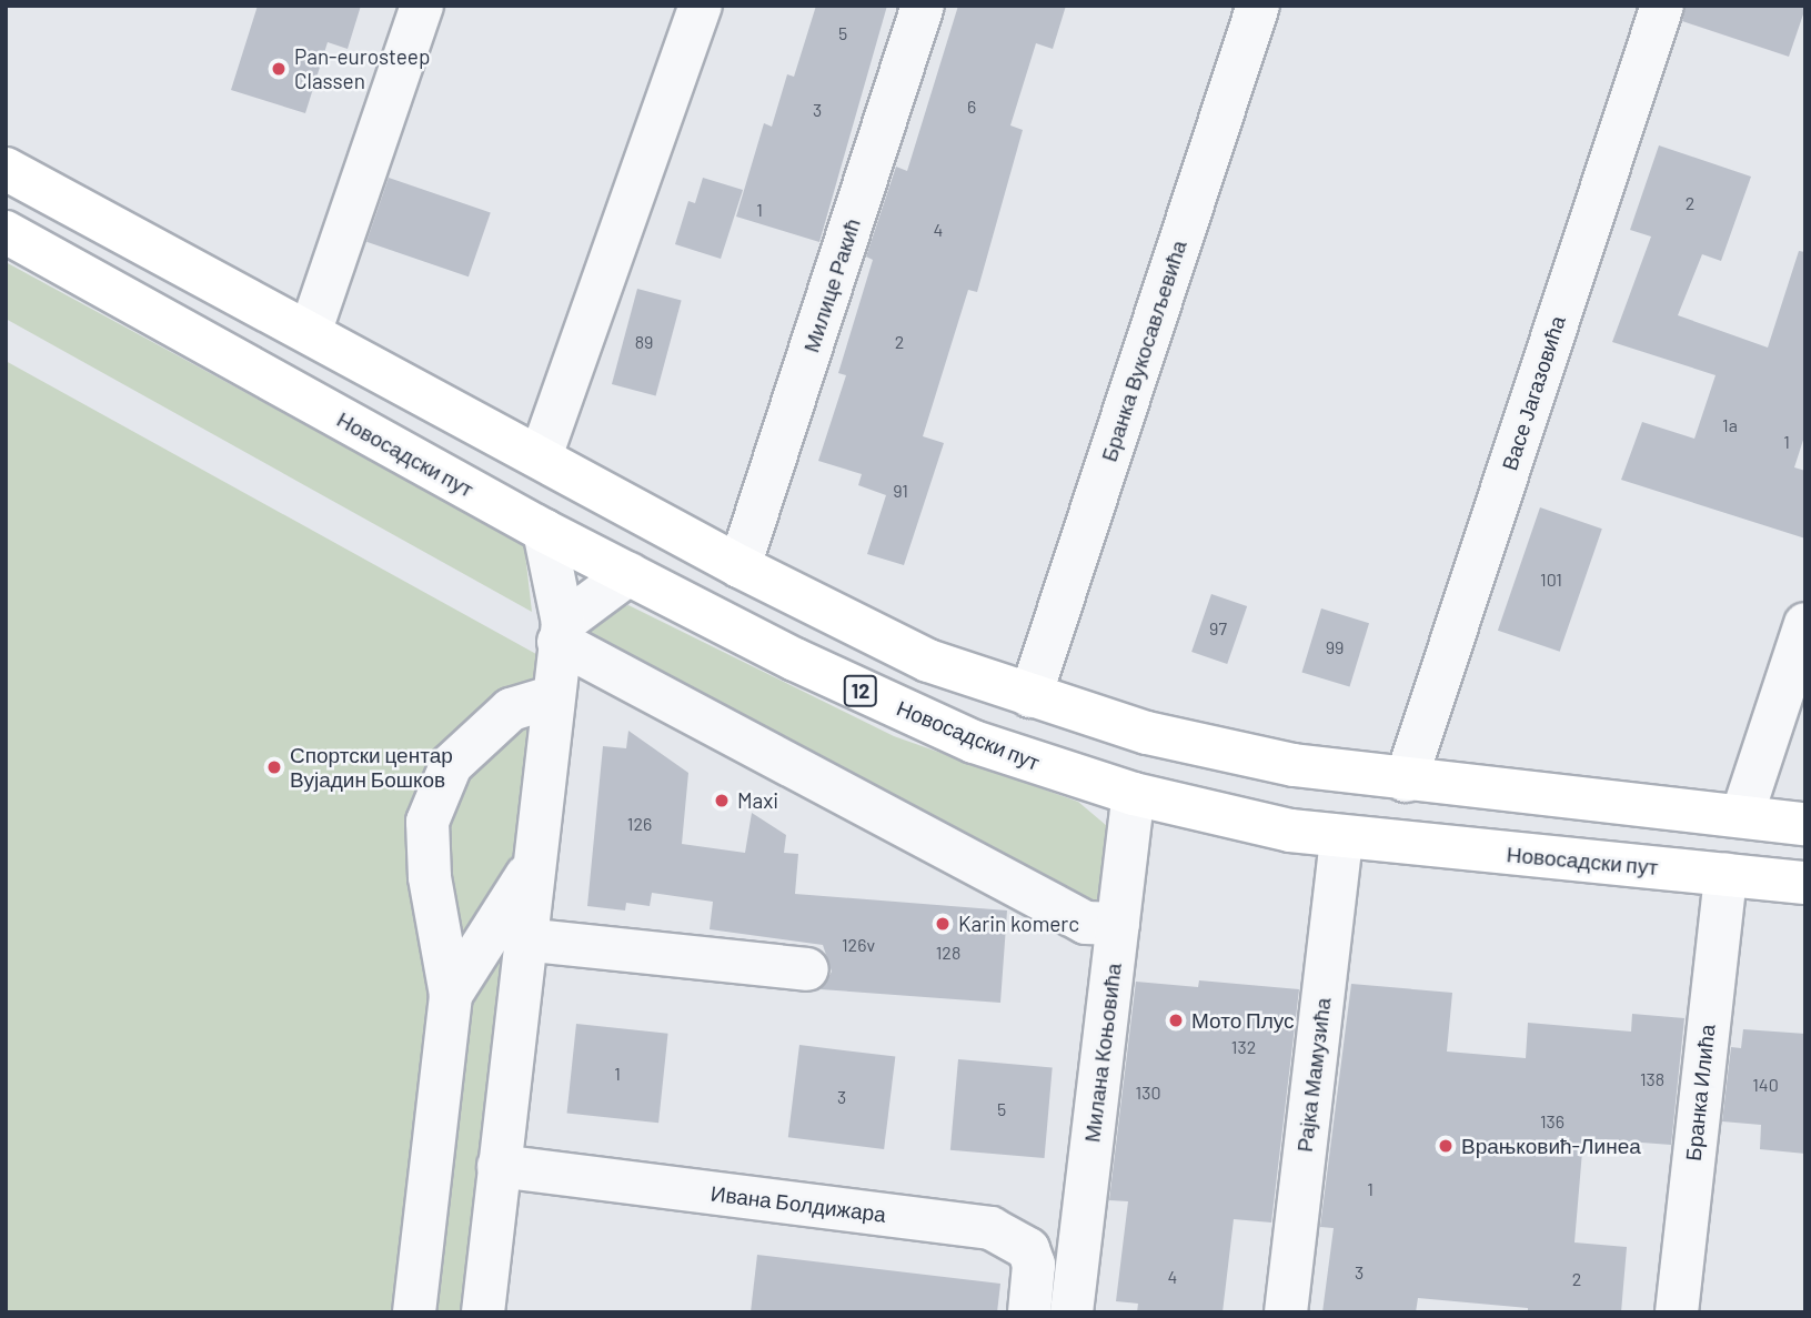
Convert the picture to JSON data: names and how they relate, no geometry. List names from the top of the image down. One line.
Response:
{"streets":{"main road":["Новосадски пут","12"],"street":["Милице Ракић","Бранка Вукосављевића","Васе Јагазовића","Милана Коњовића","Рајка Мамузића","Бранка Илића","Ивана Болдижара"]},"crossings":[["Новосадски пут","Милана Коњовића"],["Новосадски пут","Рајка Мамузића"],["Новосадски пут","Бранка Илића"]],"places":["Pan-eurosteep Classen","Спортски центар Вујадин Бошков","Maxi","Karin komerc","Мото Плус","Врањковић-Линеа"],"house_numbers":["5","6","3","2","1","4","89","2","1a","1","91","101","97","99","126","126v","128","132","1","138","140","130","3","5","136","1","3","4","2"]}
